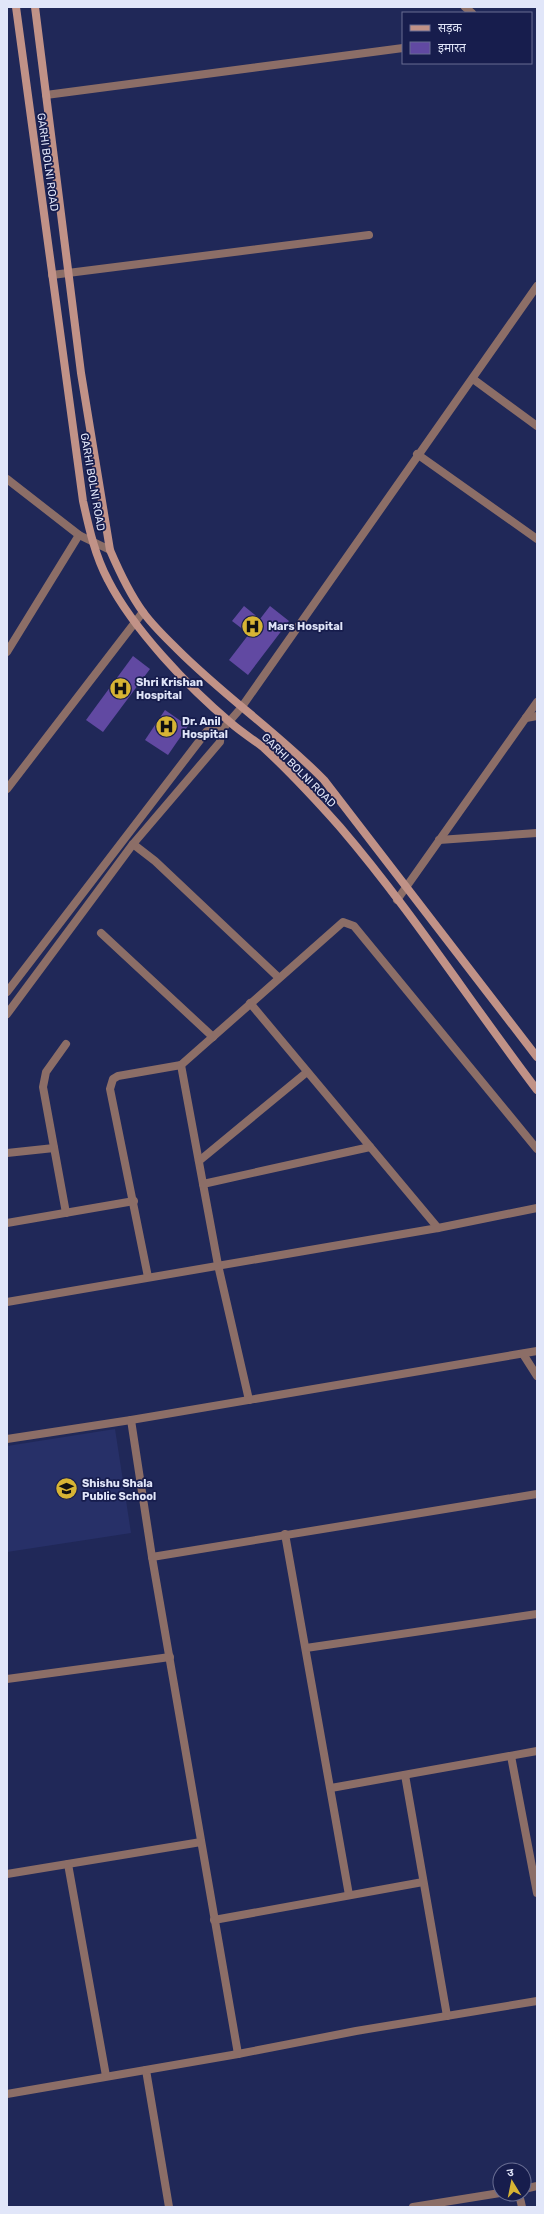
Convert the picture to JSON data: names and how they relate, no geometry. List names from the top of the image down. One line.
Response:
{"streets":{"main road":["GARHI BOLNI ROAD"]},"places":{"hospital":["Mars Hospital","Shri Krishan Hospital","Dr. Anil Hospital"],"school or university":["Shishu Shala Public School"]},"legend":["सड़क","इमारत"],"north":"top"}
